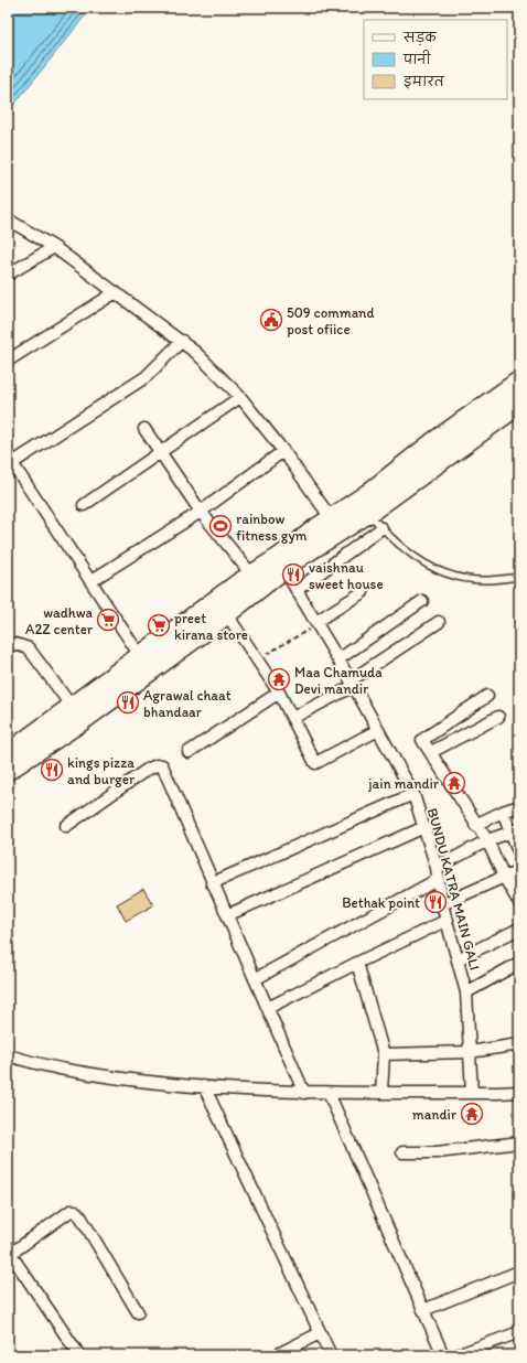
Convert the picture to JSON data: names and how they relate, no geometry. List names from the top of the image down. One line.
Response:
{"streets":{"street":["BUNDU KATRA MAIN GALI"]},"places":{"public building":["509 command post ofiice"],"sports":["rainbow fitness gym"],"restaurant":["vaishnau sweet house","Agrawal chaat bhandaar","kings pizza and burger","Bethak point"],"supermarket":["wadhwa A2Z center","preet kirana store"],"temple":["Maa Chamuda Devi mandir","jain mandir","mandir"]},"legend":["सड़क","पानी","इमारत"]}
